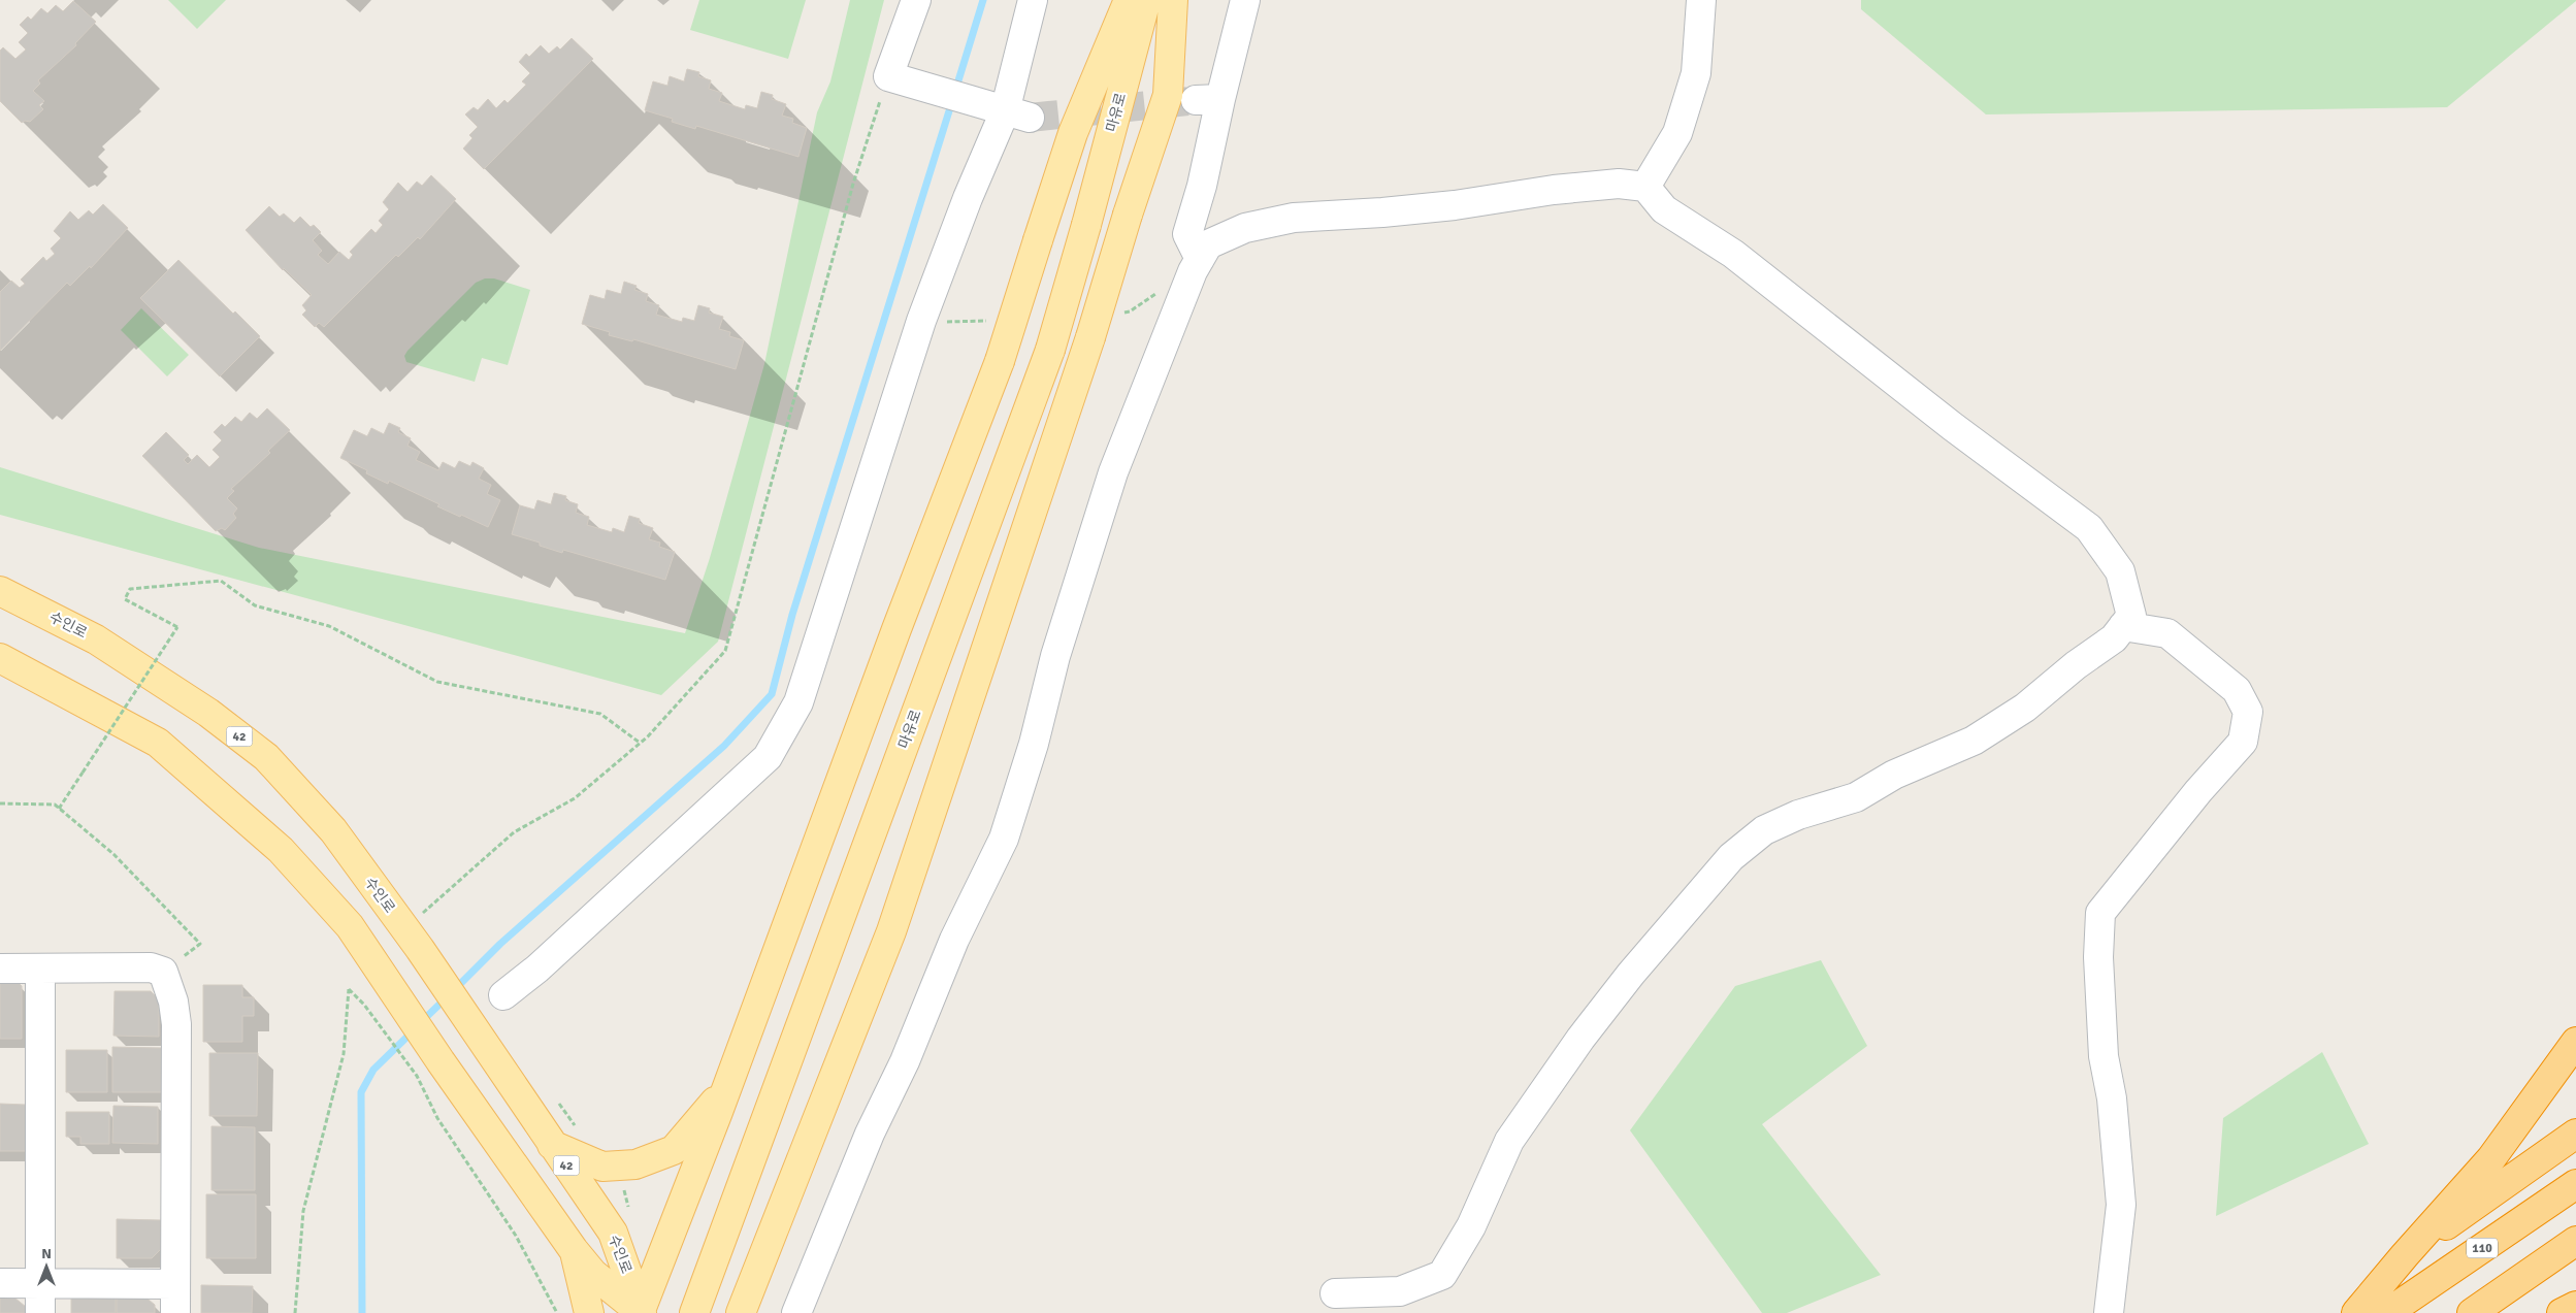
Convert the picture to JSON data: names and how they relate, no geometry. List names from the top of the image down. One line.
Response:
{"streets":{"highway":["110"],"main road":["마유로","수인로","42"]},"north":"top"}
